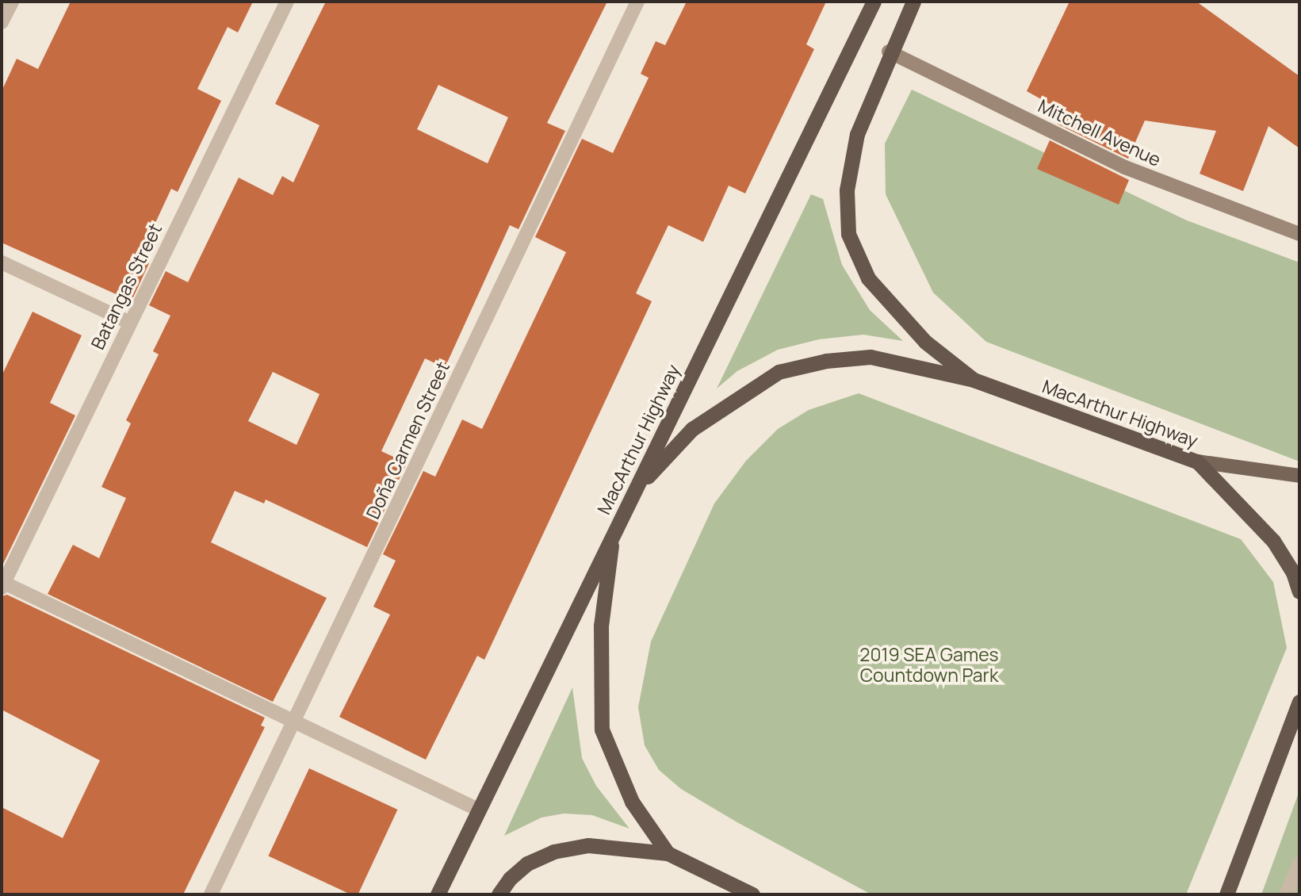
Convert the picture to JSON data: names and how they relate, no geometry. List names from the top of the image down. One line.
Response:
{"streets":{"highway":["MacArthur Highway"],"main road":["Mitchell Avenue"],"street":["Batangas Street","Doña Carmen Street"]},"crossings":[["Mitchell Avenue","MacArthur Highway"]],"parks":["2019 SEA Games Countdown Park"]}
